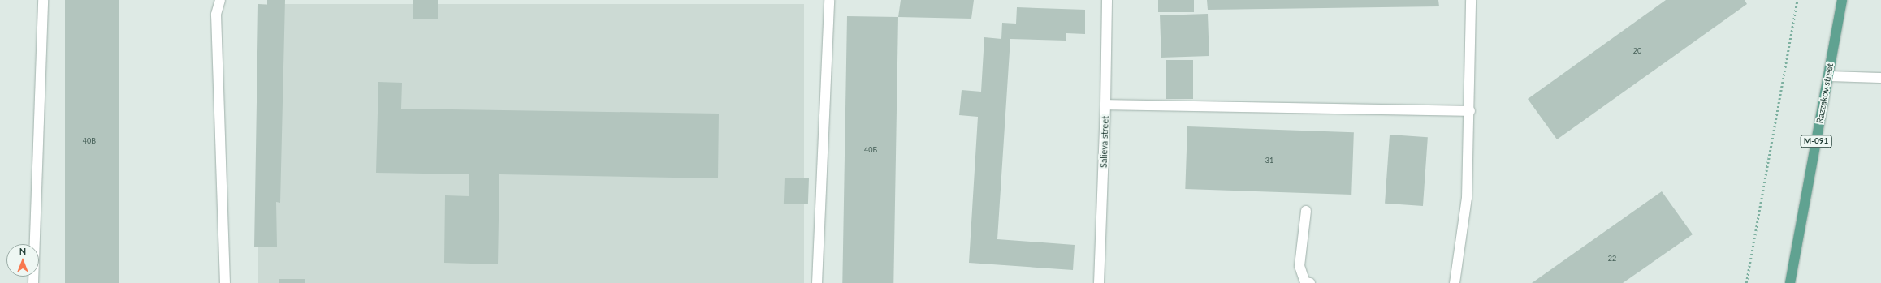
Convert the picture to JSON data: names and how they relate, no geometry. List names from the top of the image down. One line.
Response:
{"streets":{"main road":["Razzakov street","М-091"],"street":["Salieva street"]},"house_numbers":["20","40В","40Б","31","22"],"north":"top"}
